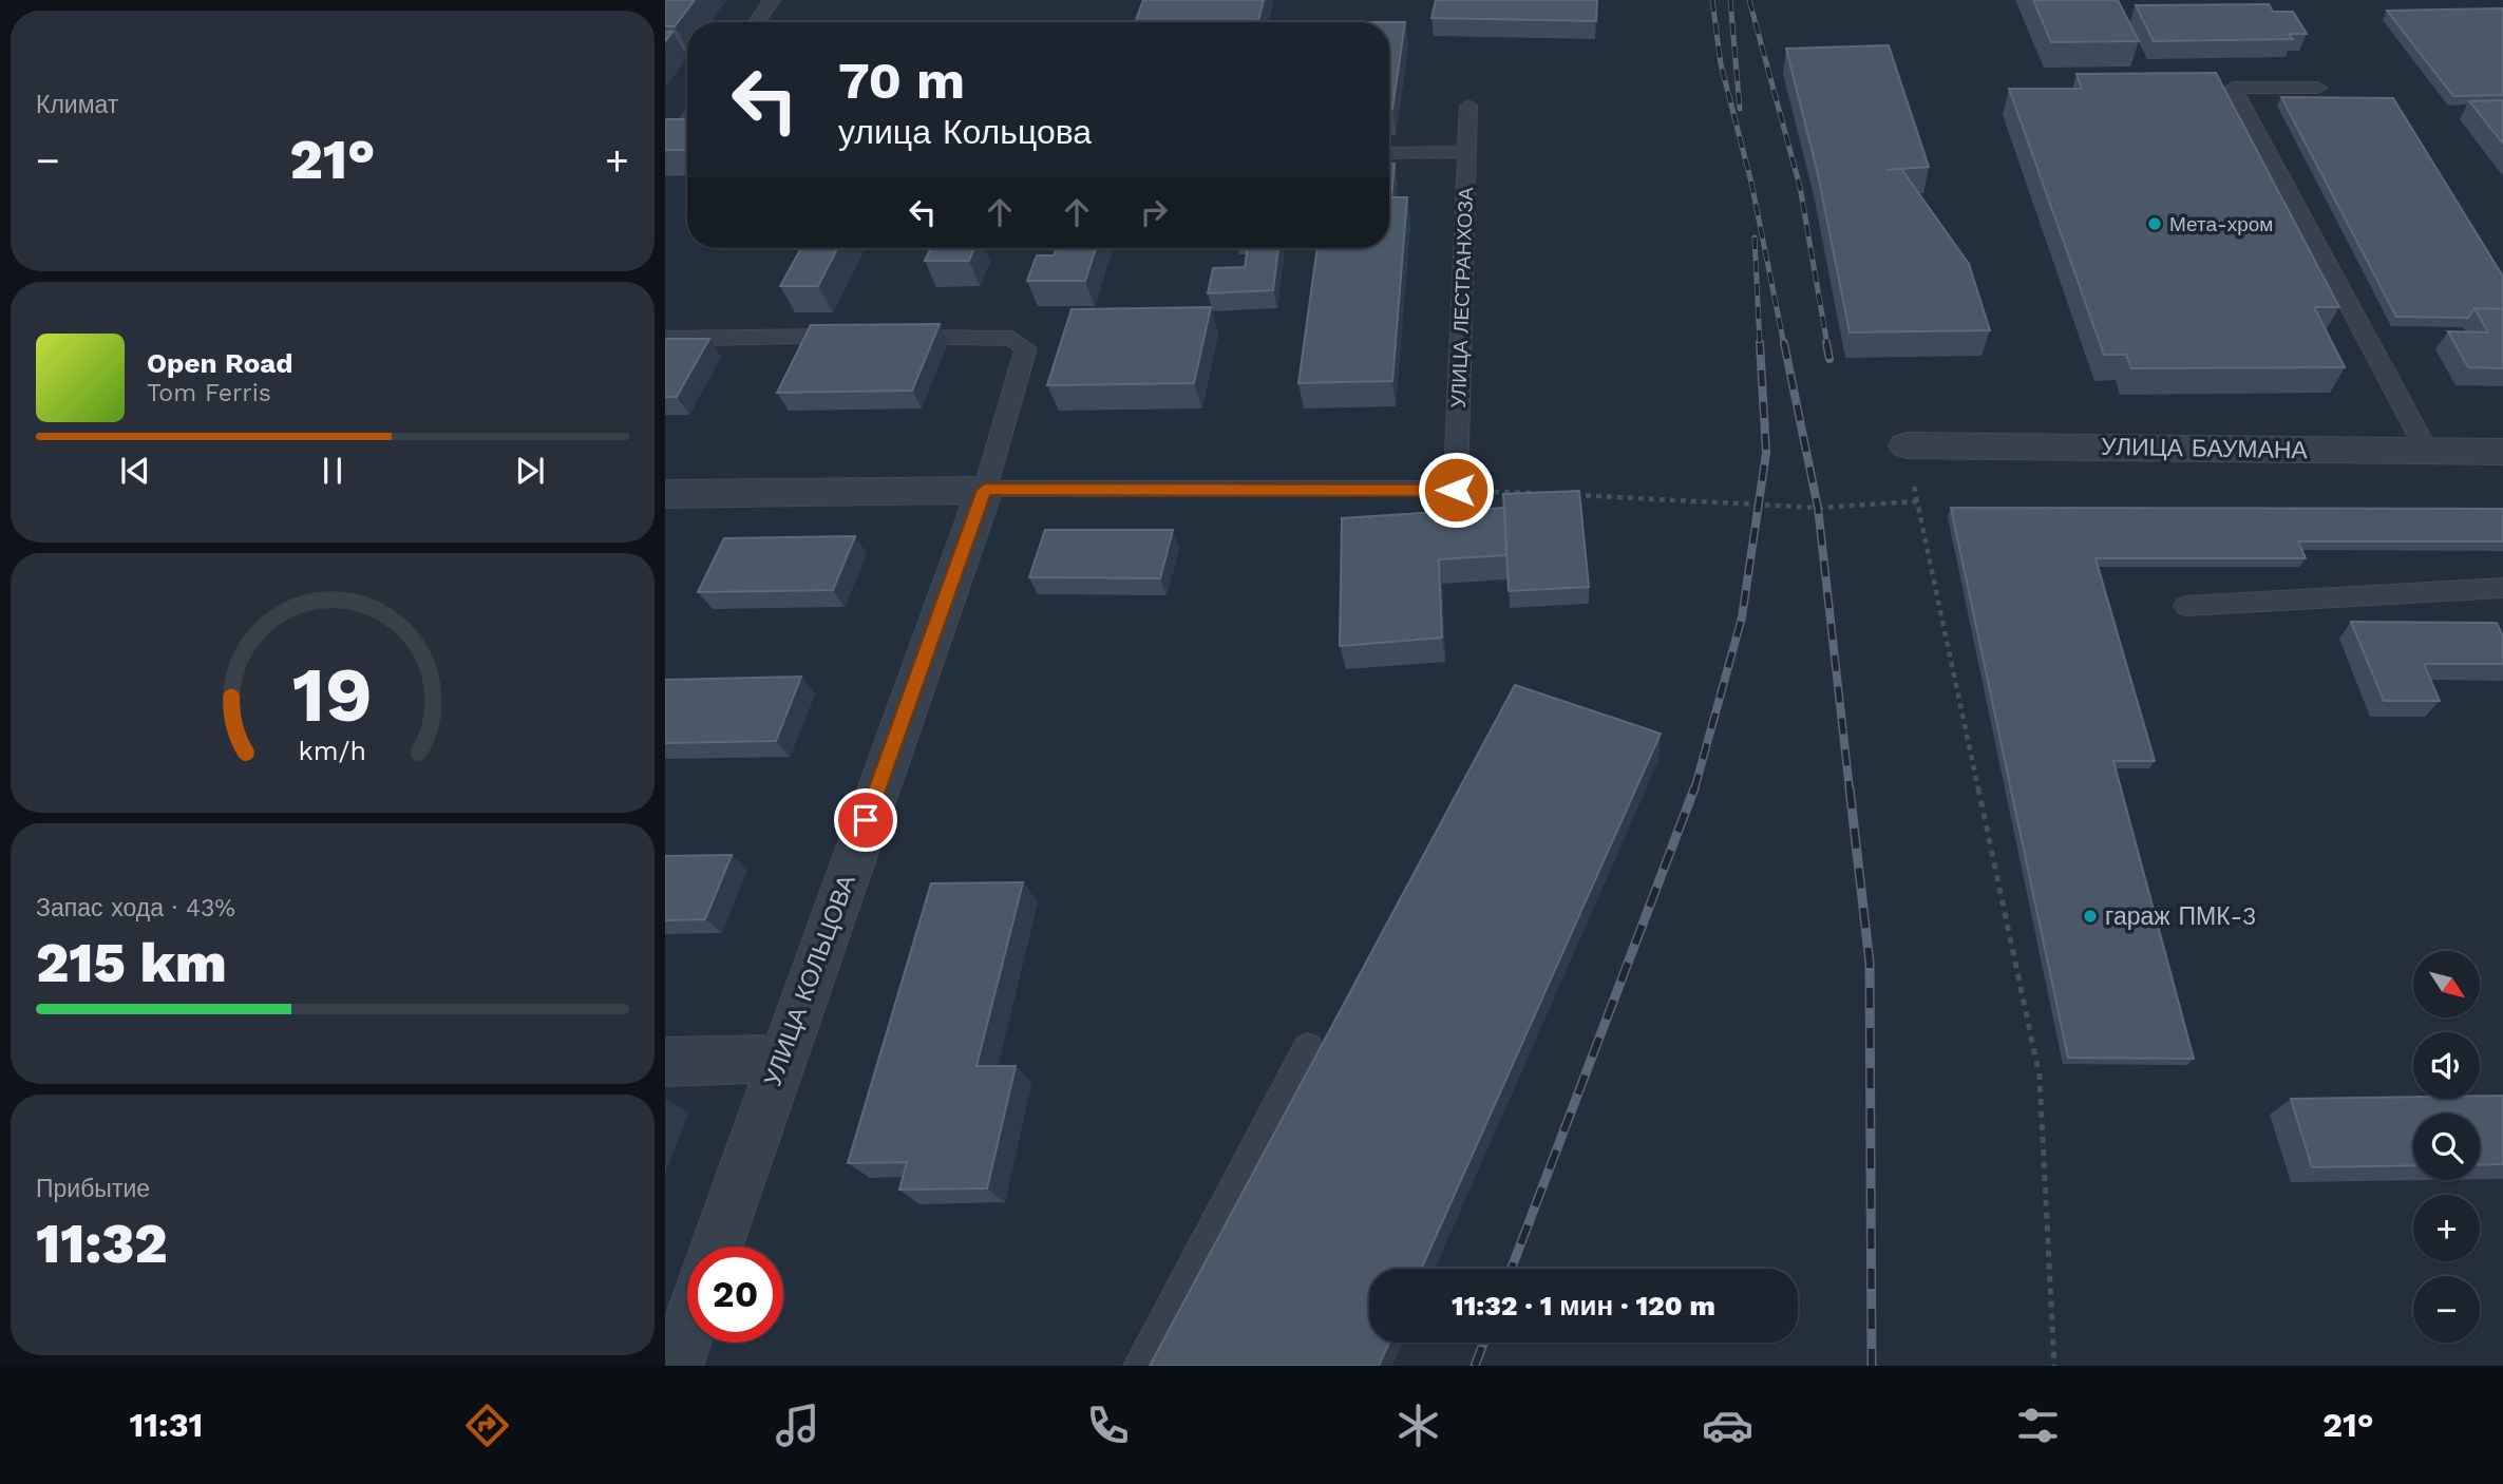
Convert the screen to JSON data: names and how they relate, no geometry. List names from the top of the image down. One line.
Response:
{"streets":{"street":["УЛИЦА БАУМАНА","УЛИЦА КОЛЬЦОВА"],"lane":["УЛИЦА ЛЕСТРАНХОЗА"]},"places":["Мета-хром","гараж ПМК-3"],"north":"bottom right","page":{"tile":["Климат",["Запас хода · 43%","215 km"],["Прибытие","11:32"]],"turn":["70 m","улица Кольцова"],"heat":["−","21°","+"],"song":["Open Road","Tom Ferris"],"map_buttons":["+","−"],"limit":"20","trip":"11:32 · 1 мин · 120 m","tabs":["11:31","21°"],"gauge":["19","km/h"]}}
